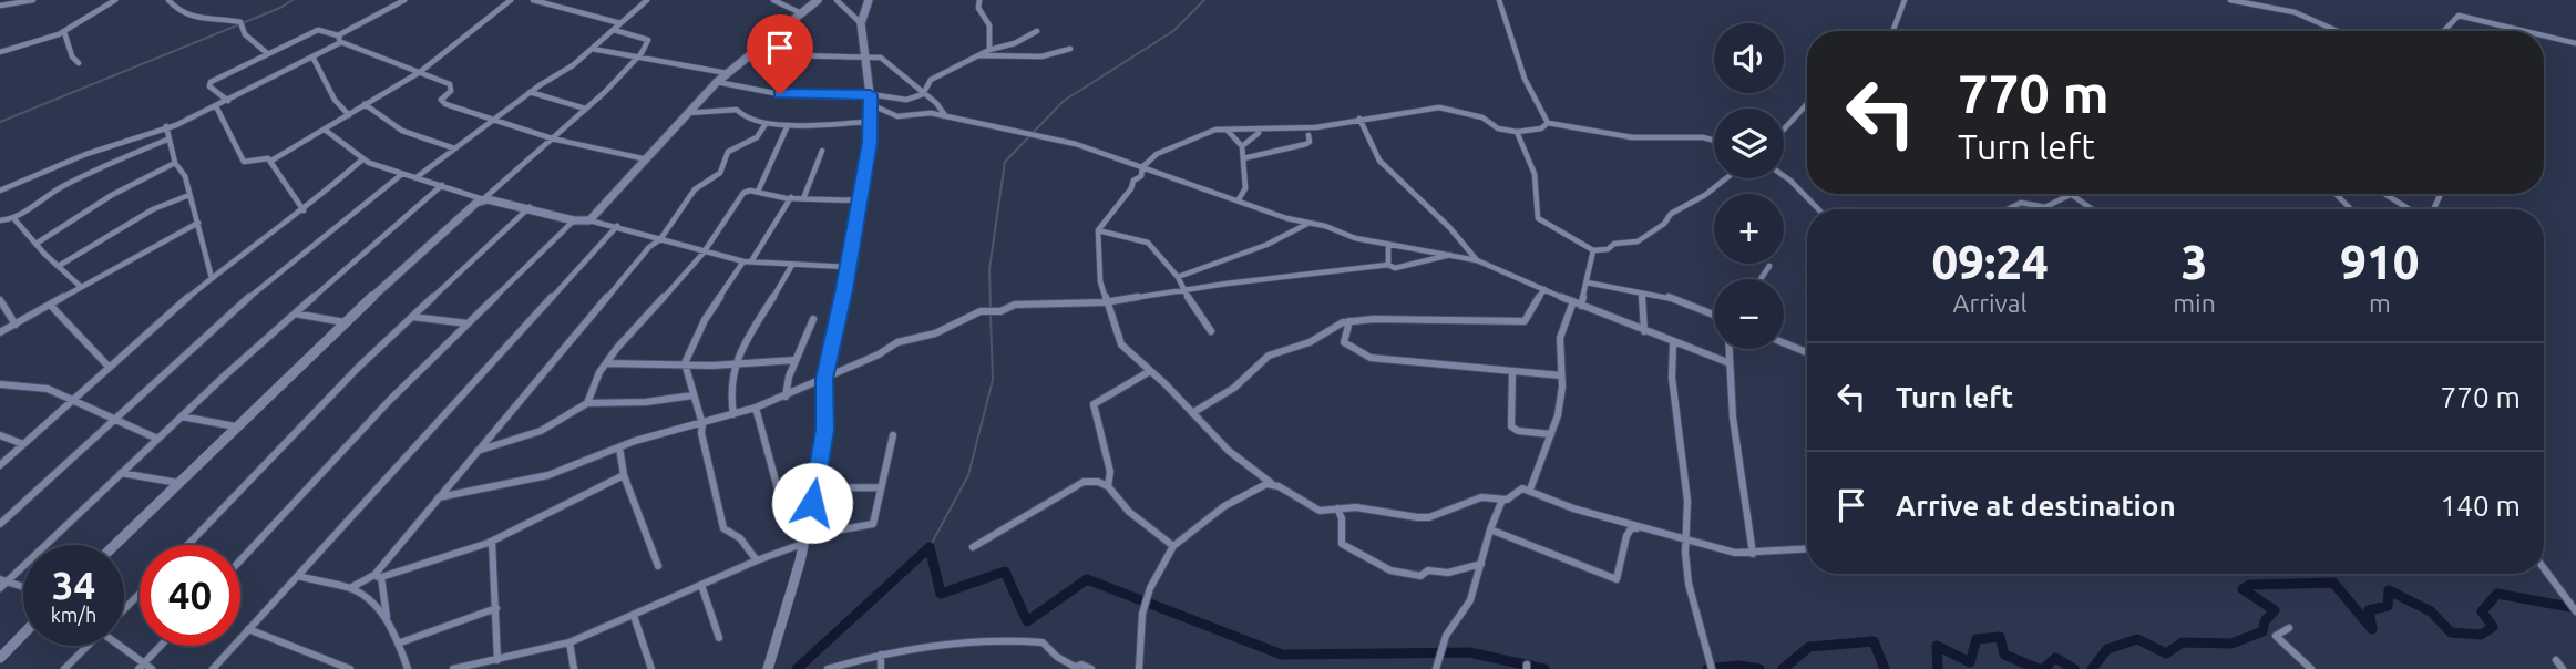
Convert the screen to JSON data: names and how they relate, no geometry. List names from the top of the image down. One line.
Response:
{"page":{"map_buttons":["+","−"],"turn":["770 m","Turn left"],"eta":["09:24","Arrival","3","min","910","m"],"list":[{"name":"Turn left","value":"770 m"},{"name":"Arrive at destination","value":"140 m"}],"speed":"34 km/h","limit":"40"}}
